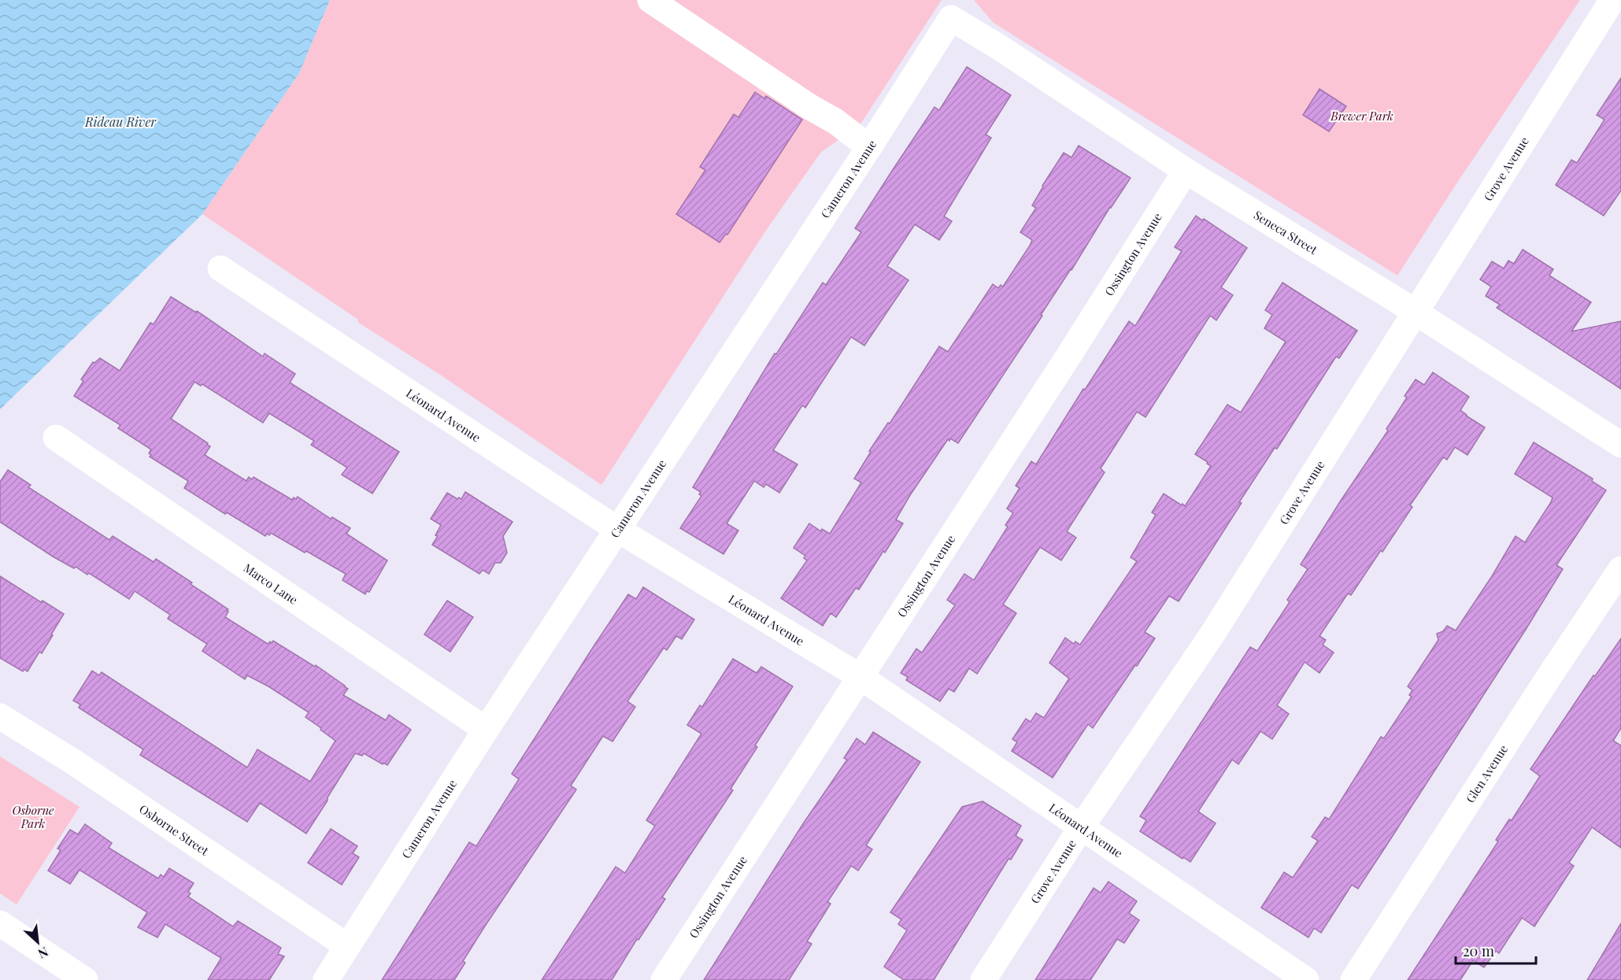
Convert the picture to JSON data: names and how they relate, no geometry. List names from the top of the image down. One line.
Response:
{"streets":{"street":["Grove Avenue","Cameron Avenue","Seneca Street","Ossington Avenue","Léonard Avenue","Marco Lane","Glen Avenue","Osborne Street"]},"crossings":[["Grove Avenue","Seneca Street"],["Grove Avenue","Léonard Avenue"],["Cameron Avenue","Seneca Street"],["Cameron Avenue","Léonard Avenue"],["Cameron Avenue","Marco Lane"],["Cameron Avenue","Osborne Street"],["Seneca Street","Ossington Avenue"],["Ossington Avenue","Léonard Avenue"]],"water":["Rideau River"],"parks":["Brewer Park","Osborne Park"],"scale_bar":"20 m","north":"bottom right"}
